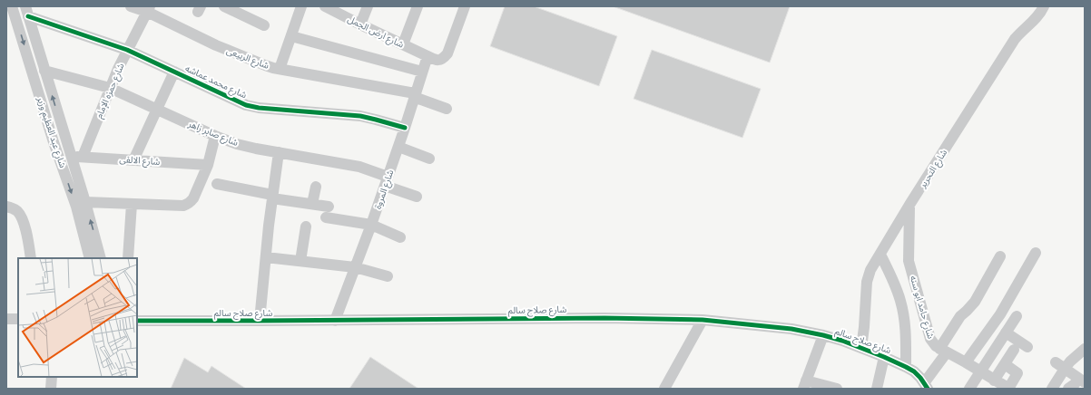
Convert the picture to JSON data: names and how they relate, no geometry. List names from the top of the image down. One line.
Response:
{"streets":{"street":["شارع ارض الجمل","شارع الربيعى","شارع محمد عماشه","شارع حمزه الإمام","شارع عبد العظيم وزير","شارع صابر زاهر","شارع الالفى","شارع التحرير","شارع المروة","شارع حامد ابو سنه","شارع صلاح سالم"]},"crossings":[["شارع ارض الجمل","شارع المروة"],["شارع الربيعى","شارع حمزه الإمام"],["شارع الربيعى","شارع المروة"],["شارع محمد عماشه","شارع حمزه الإمام"],["شارع محمد عماشه","شارع عبد العظيم وزير"],["شارع محمد عماشه","شارع المروة"],["شارع حمزه الإمام","شارع صابر زاهر"],["شارع حمزه الإمام","شارع الالفى"],["شارع عبد العظيم وزير","شارع صابر زاهر"],["شارع عبد العظيم وزير","شارع الالفى"],["شارع صابر زاهر","شارع المروة"],["شارع التحرير","شارع حامد ابو سنه"],["شارع التحرير","شارع صلاح سالم"],["شارع المروة","شارع صلاح سالم"]]}
